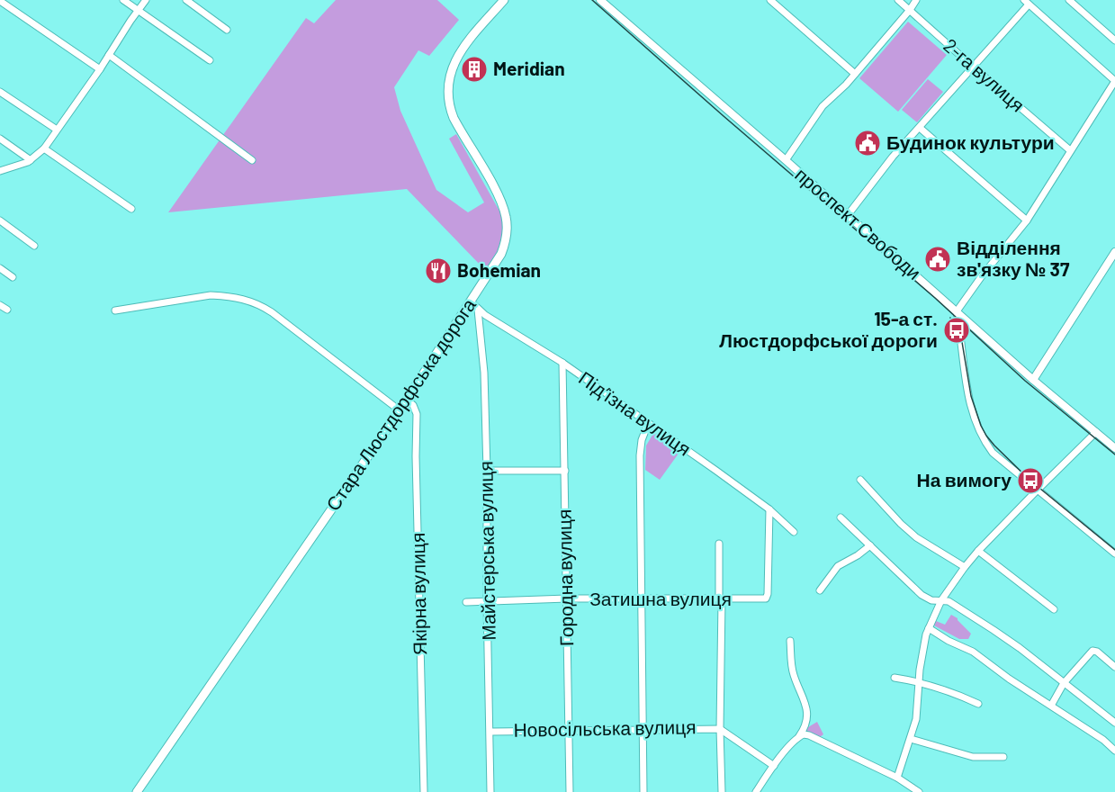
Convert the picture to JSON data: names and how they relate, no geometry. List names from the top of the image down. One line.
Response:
{"streets":{"main road":["Стара Люстдорфська дорога"],"street":["2-га вулиця","проспект Свободи","Підʼїзна вулиця","Майстерська вулиця","Городна вулиця","Якірна вулиця","Затишна вулиця","Новосільська вулиця"]},"crossings":[["Стара Люстдорфська дорога","Підʼїзна вулиця"],["Стара Люстдорфська дорога","Якірна вулиця"],["Підʼїзна вулиця","Майстерська вулиця"],["Підʼїзна вулиця","Городна вулиця"],["Підʼїзна вулиця","Затишна вулиця"],["Майстерська вулиця","Затишна вулиця"],["Майстерська вулиця","Новосільська вулиця"],["Городна вулиця","Затишна вулиця"],["Городна вулиця","Новосільська вулиця"]],"places":{"building":["Meridian"],"public building":["Будинок культури","Відділення зв'язку № 37"],"restaurant":["Bohemian"],"bus stop":["15-а ст. Люстдорфської дороги","На вимогу"]}}
